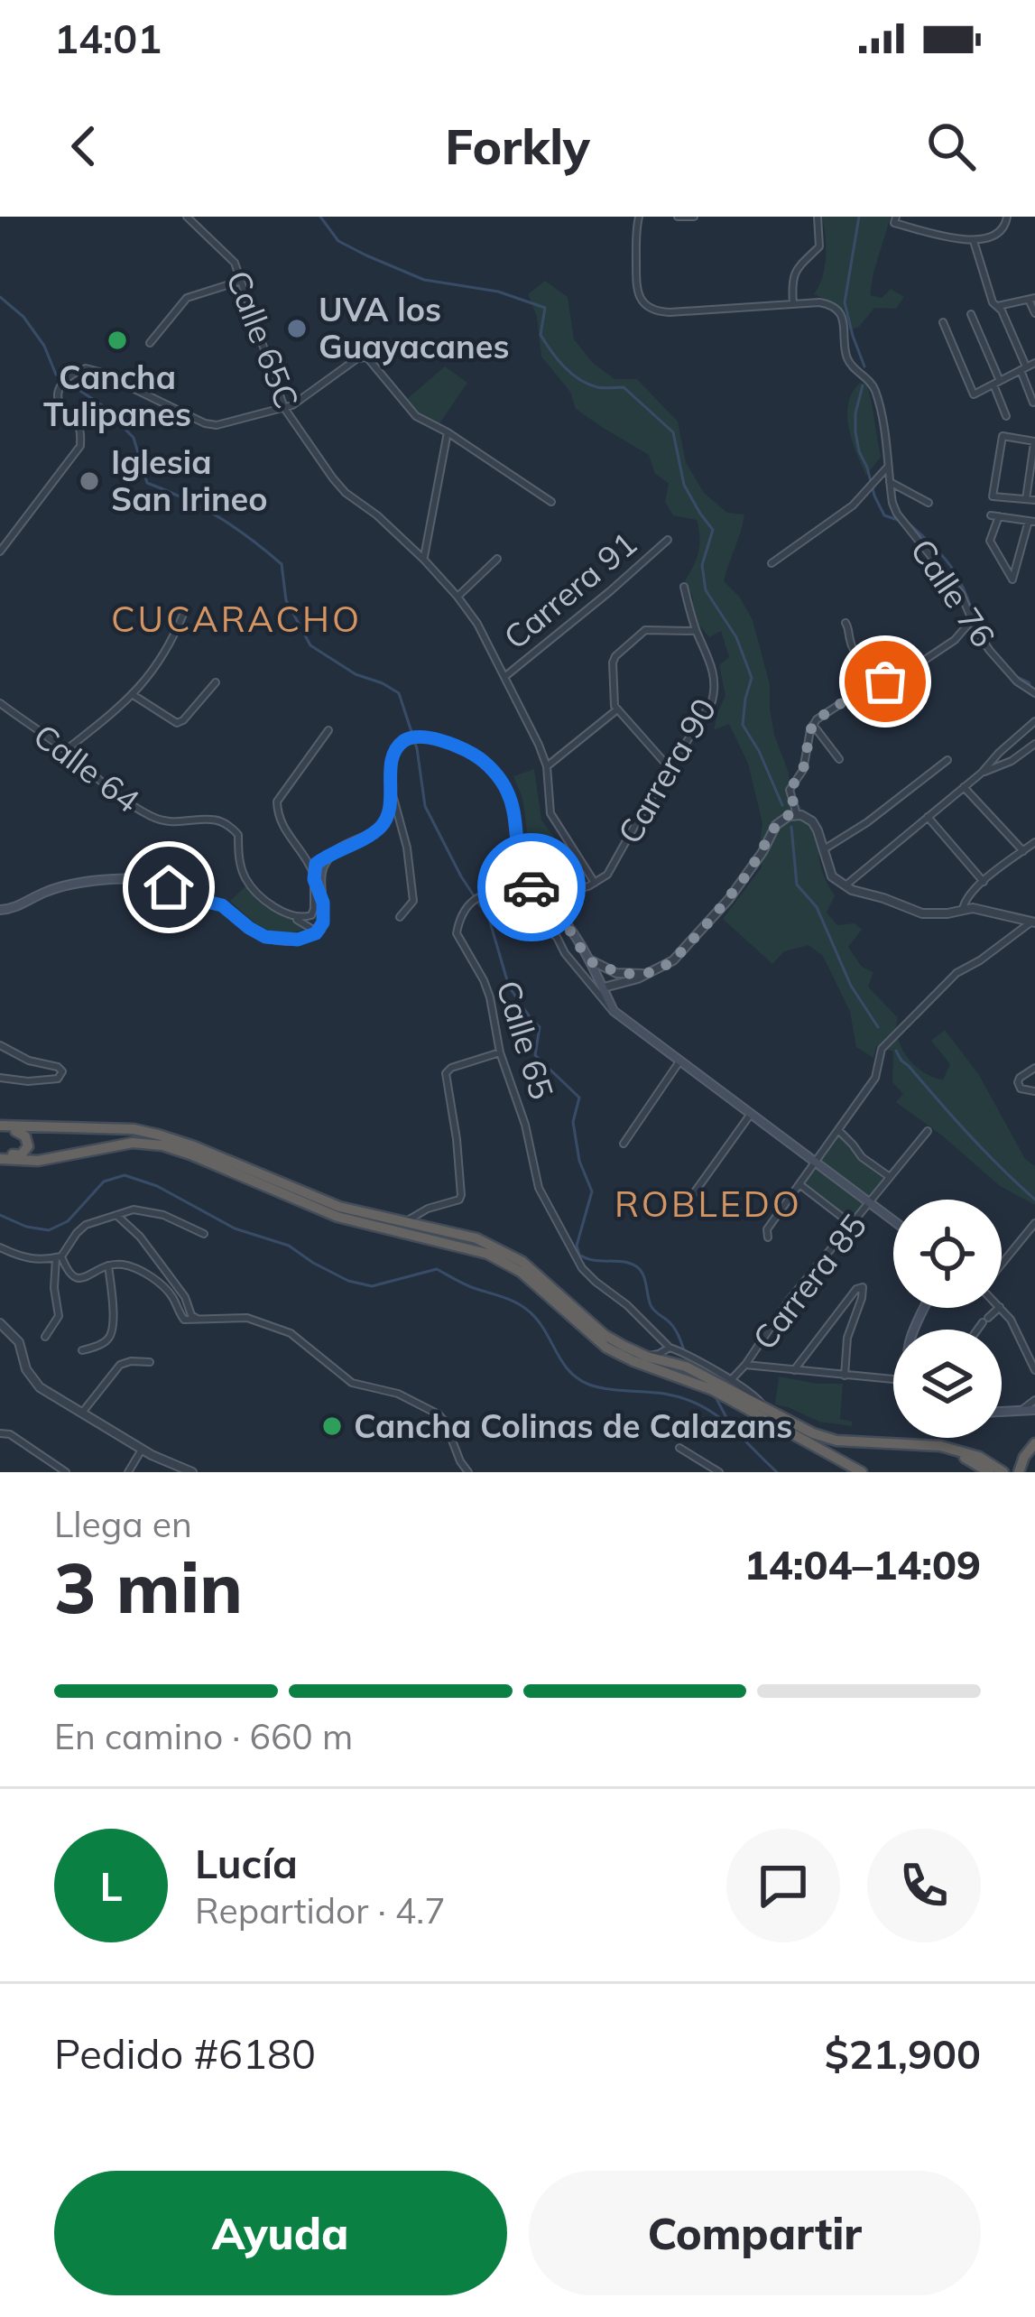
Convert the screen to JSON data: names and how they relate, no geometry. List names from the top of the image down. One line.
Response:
{"streets":{"main road":["Calle 65"],"street":["Calle 65C","Carrera 91","Calle 76","Calle 64","Carrera 90","Carrera 85"]},"crossings":[["Calle 65C","Carrera 91"],["Calle 65C","Carrera 90"],["Calle 65","Carrera 85"]],"districts":["CUCARACHO","ROBLEDO"],"places":["UVA los Guayacanes","Cancha Tulipanes","Iglesia San Irineo","Cancha Colinas de Calazans"],"page":{"status":"14:01","header":"Forkly","heading":["3 min","Llega en","14:04–14:09"],"panel":["Lucía","Repartidor · 4.7","Pedido #6180","$21,900"],"bar":"En camino · 660 m","round":"L","buttons":["Ayuda","Compartir"]}}
